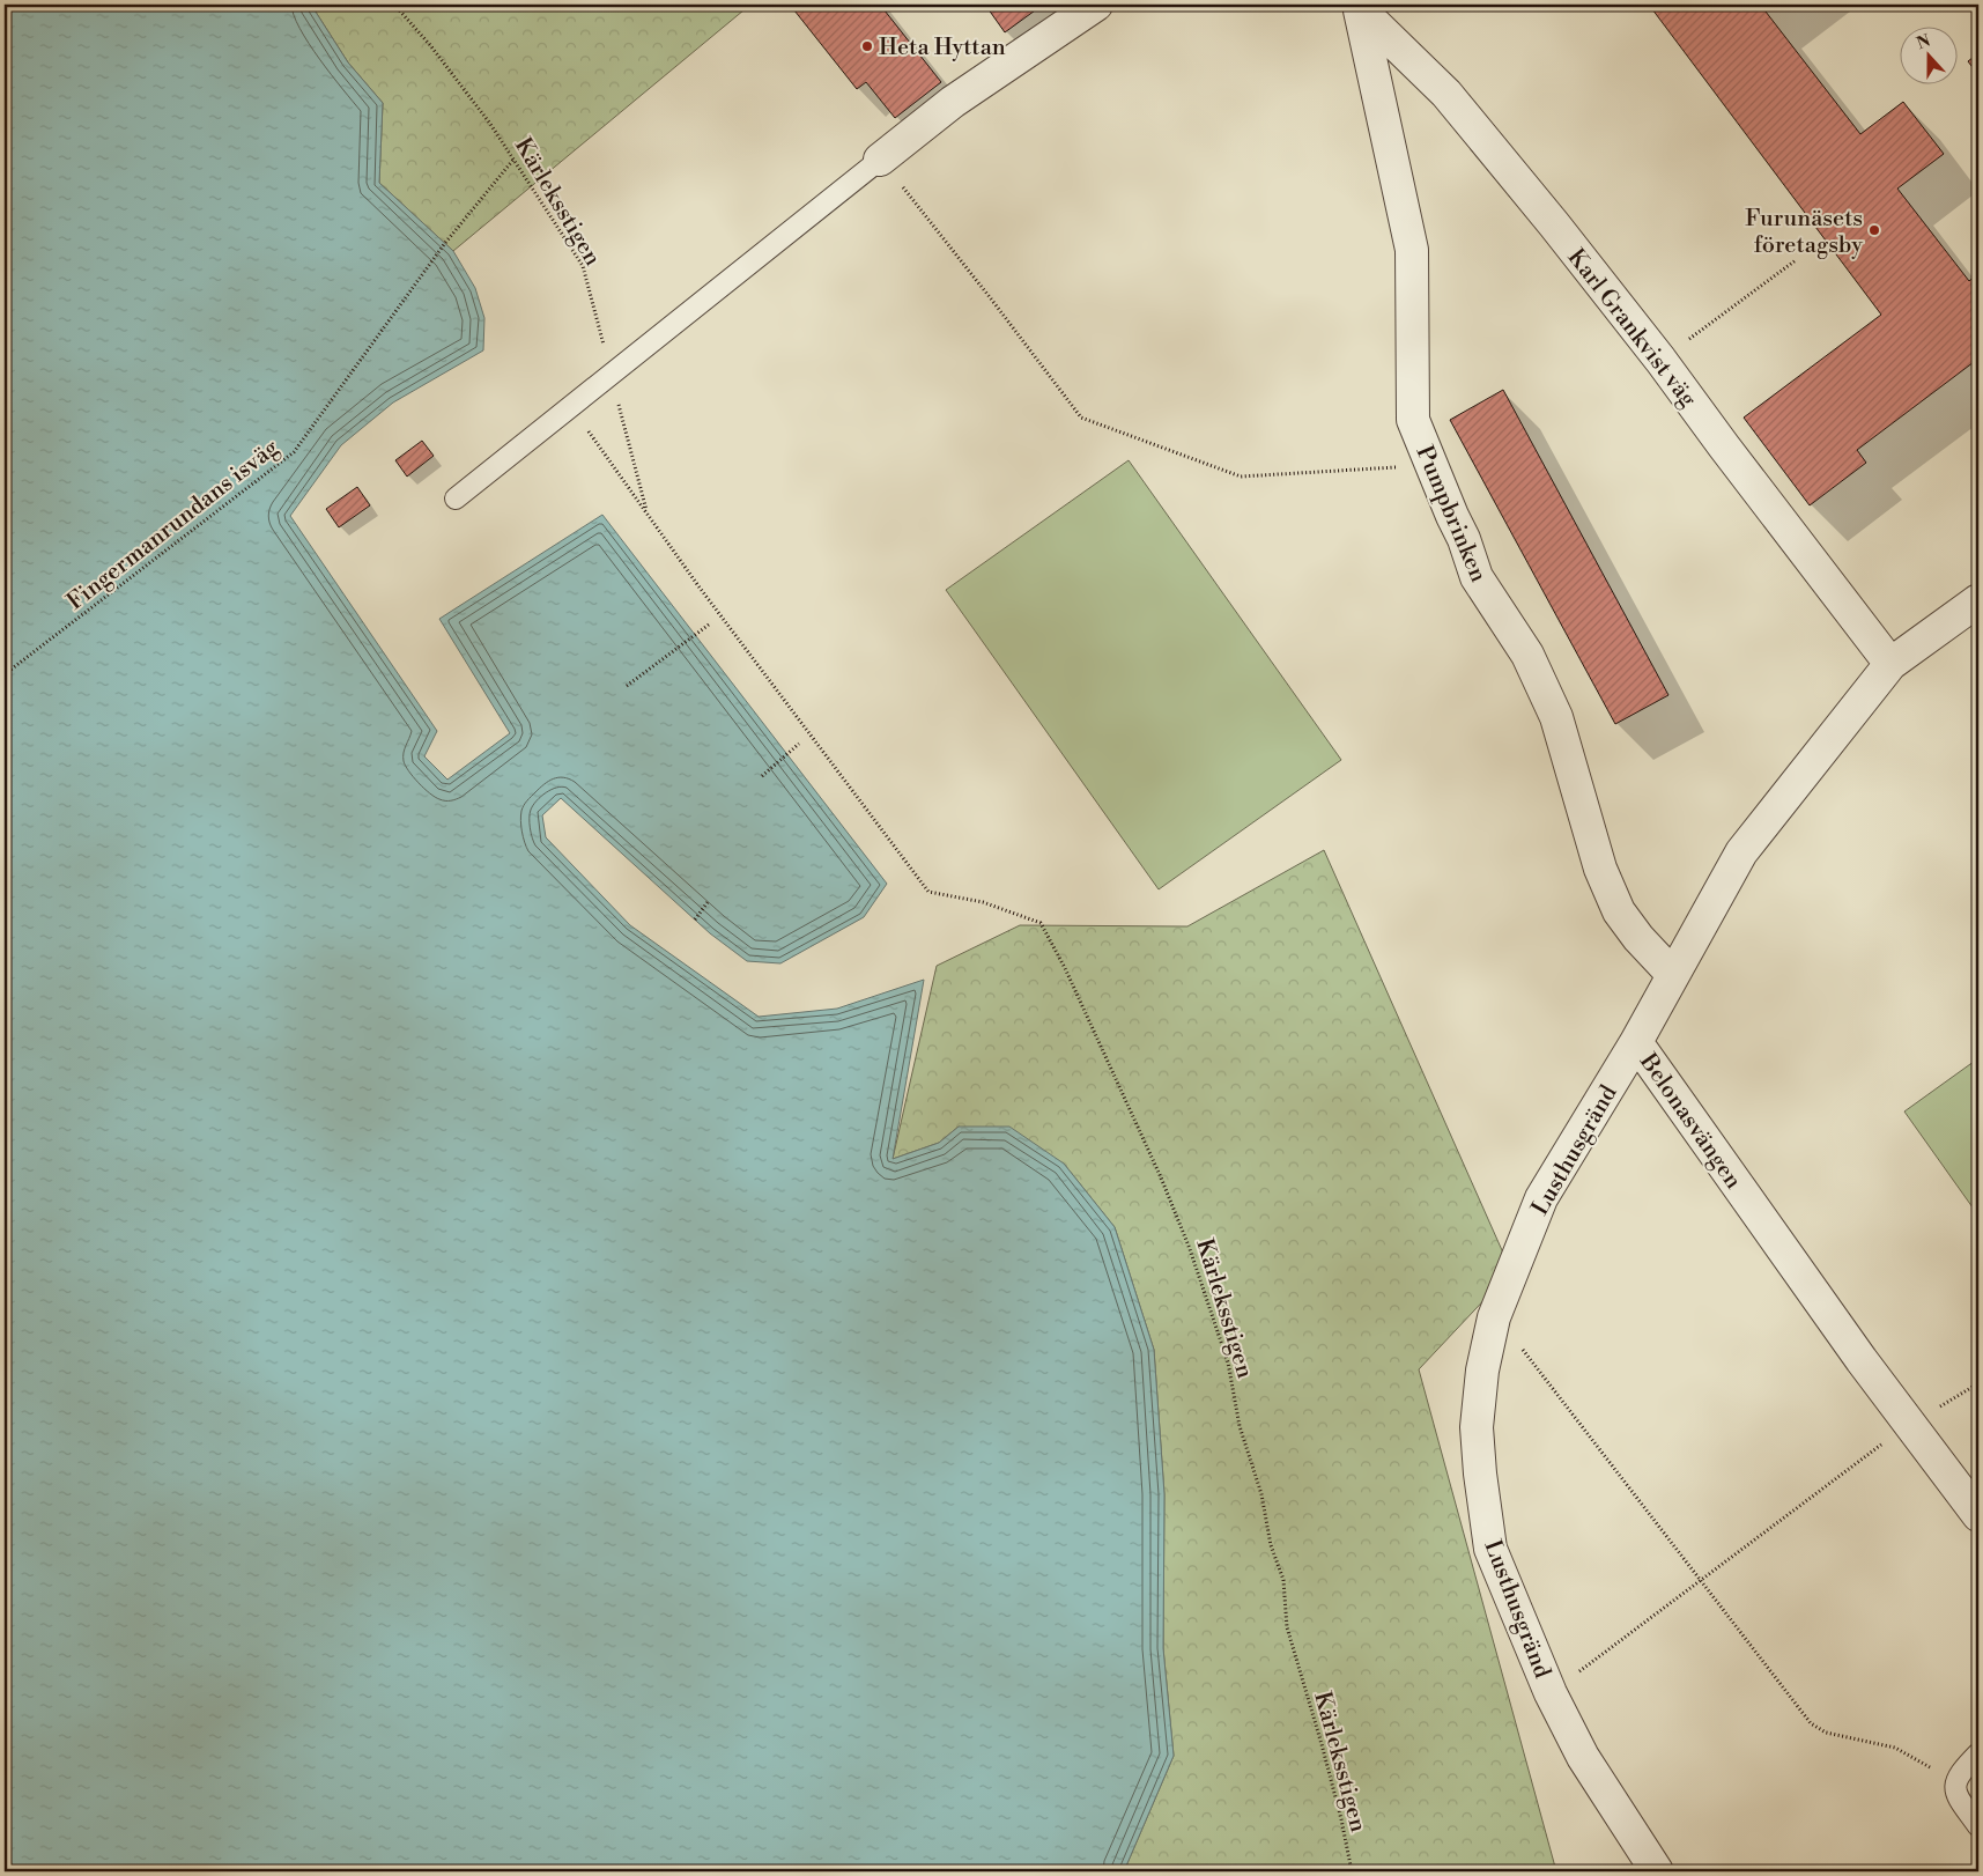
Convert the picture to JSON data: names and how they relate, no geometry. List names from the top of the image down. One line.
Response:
{"streets":{"street":["Karl Grankvist väg","Pumpbrinken","Belonasvängen","Lusthusgränd"],"path":["Kärleksstigen","Fingermanrundans isväg"]},"crossings":[["Kärleksstigen","Fingermanrundans isväg"],["Karl Grankvist väg","Pumpbrinken"],["Karl Grankvist väg","Belonasvängen"],["Pumpbrinken","Belonasvängen"],["Belonasvängen","Lusthusgränd"]],"places":["Heta Hyttan","Furunäsets företagsby"],"north":"top"}
